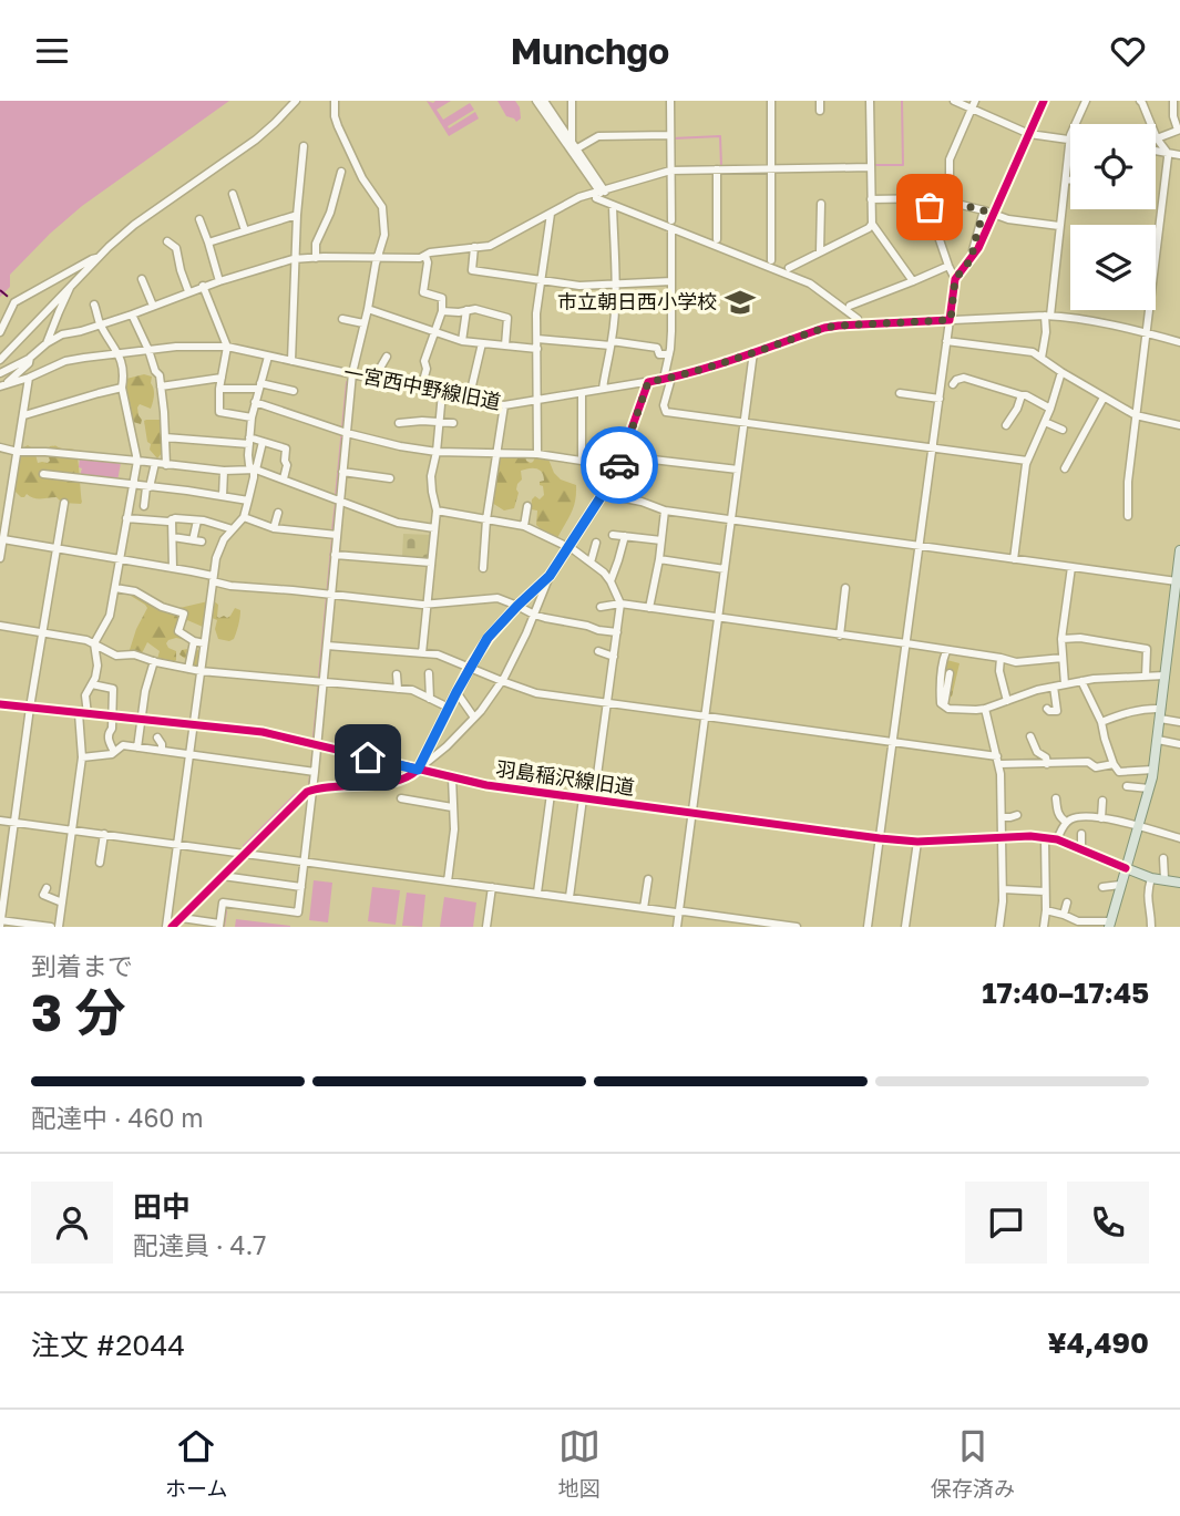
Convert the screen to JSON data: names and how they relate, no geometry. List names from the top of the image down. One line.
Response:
{"streets":{"street":["一宮西中野線旧道","羽島稲沢線旧道"]},"places":{"school or university":["市立朝日西小学校"]},"page":{"header":"Munchgo","heading":["3 分","到着まで","17:40–17:45"],"panel":["田中","配達員 · 4.7","注文 #2044","¥4,490"],"bar":"配達中 · 460 m","tabs":["ホーム","地図","保存済み"]}}
